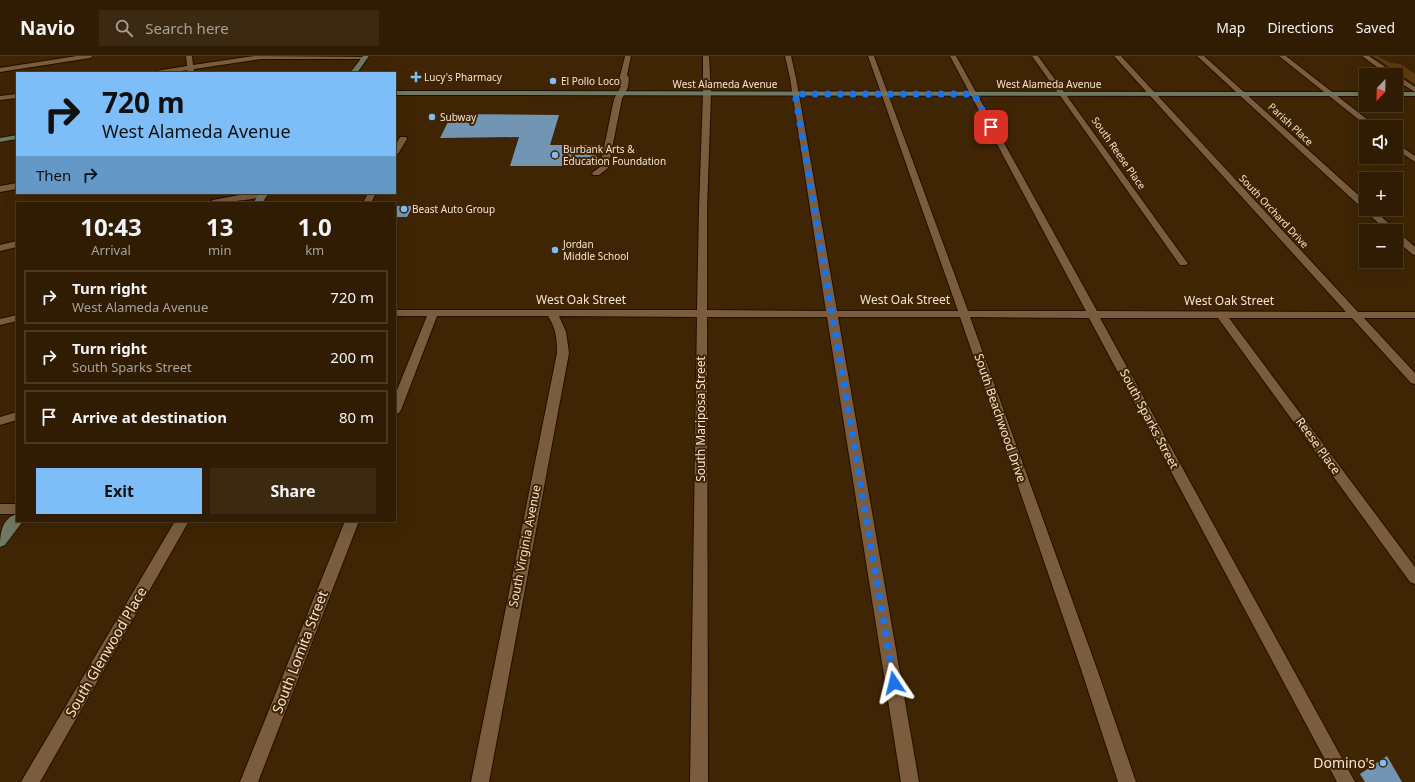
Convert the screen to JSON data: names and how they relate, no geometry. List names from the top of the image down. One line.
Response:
{"streets":{"main road":["West Alameda Avenue"],"street":["Parish Place","South Reese Place","South Orchard Drive","West Oak Street","South Beachwood Drive","South Mariposa Street","South Sparks Street","Reese Place","South Virginia Avenue","South Glenwood Place","South Lomita Street"]},"crossings":[["West Alameda Avenue","Parish Place"],["West Alameda Avenue","South Reese Place"],["West Alameda Avenue","South Orchard Drive"],["West Alameda Avenue","South Beachwood Drive"],["West Alameda Avenue","South Mariposa Street"],["West Alameda Avenue","South Sparks Street"],["South Orchard Drive","West Oak Street"],["West Oak Street","South Beachwood Drive"],["West Oak Street","South Mariposa Street"],["West Oak Street","South Sparks Street"],["West Oak Street","Reese Place"],["West Oak Street","South Virginia Avenue"]],"places":{"health":["Lucy's Pharmacy"],"other":["El Pollo Loco","Subway","Burbank Arts & Education Foundation","Beast Auto Group","Jordan Middle School","Domino's"]},"north":"bottom","page":{"header":"Navio","search":"Search here","nav":["Map","Directions","Saved"],"map_buttons":["+","−"],"turn":["720 m","West Alameda Avenue"],"then":"Then","eta":["10:43","Arrival","13","min","1.0","km"],"list":[{"name":"Turn right","note":"West Alameda Avenue","value":"720 m"},{"name":"Turn right","note":"South Sparks Street","value":"200 m"},{"name":"Arrive at destination","value":"80 m"}],"buttons":["Exit","Share"]}}
